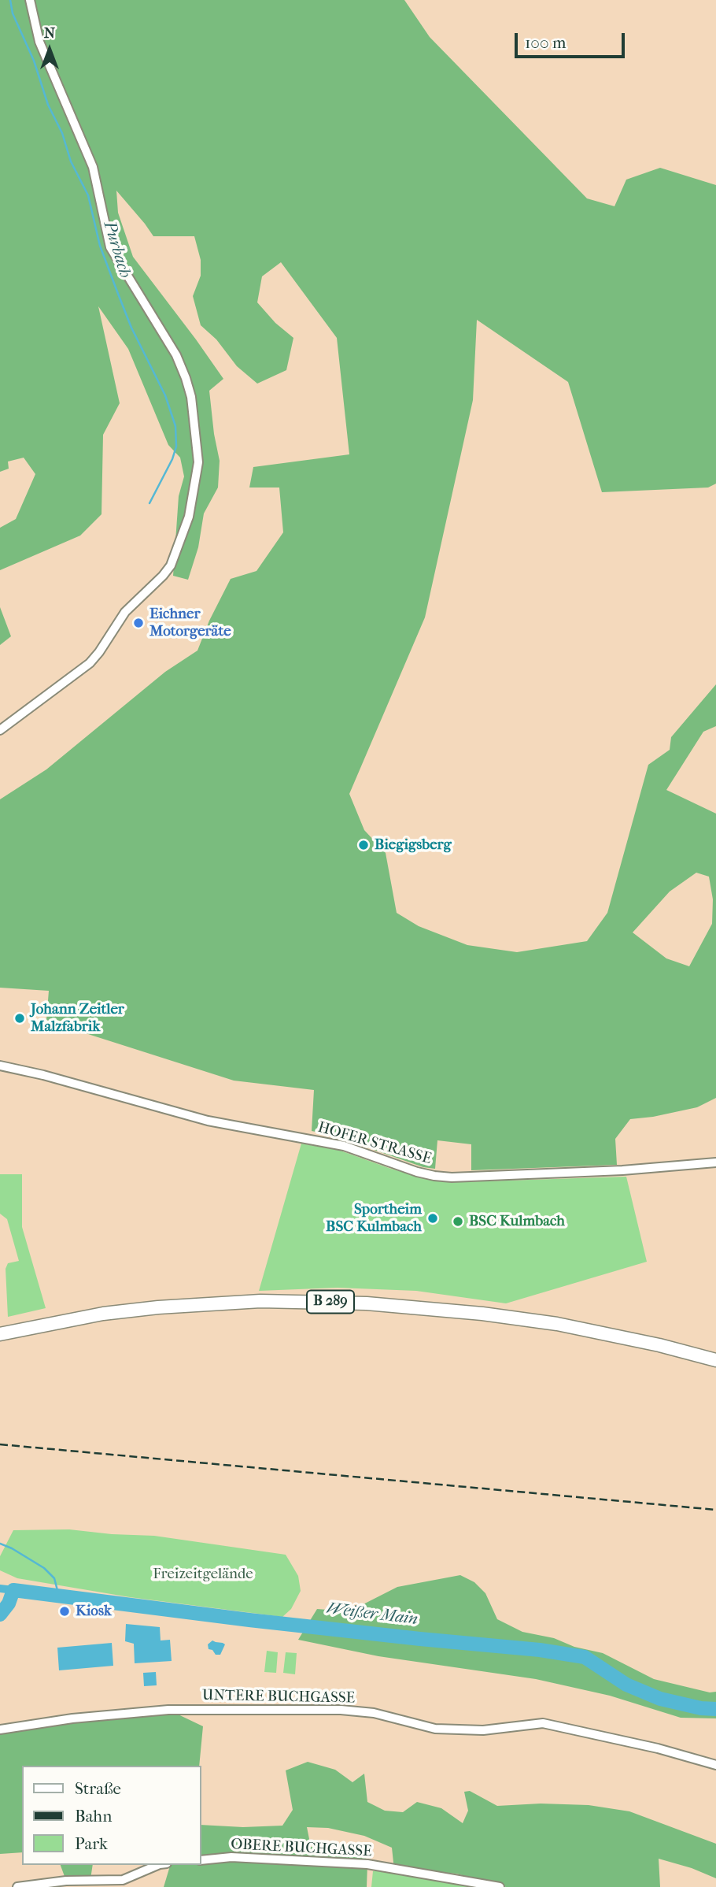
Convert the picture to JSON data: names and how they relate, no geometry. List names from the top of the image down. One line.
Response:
{"streets":{"highway":["B 289"],"street":["HOFER STRASSE","UNTERE BUCHGASSE","OBERE BUCHGASSE"]},"water":["Purbach","Weißer Main"],"parks":["Freizeitgelände"],"places":["Eichner Motorgeräte","Biegigsberg","Johann Zeitler Malzfabrik","Sportheim BSC Kulmbach","BSC Kulmbach","Kiosk"],"legend":["Straße","Bahn","Park"],"scale_bar":"100 m","north":"top"}
